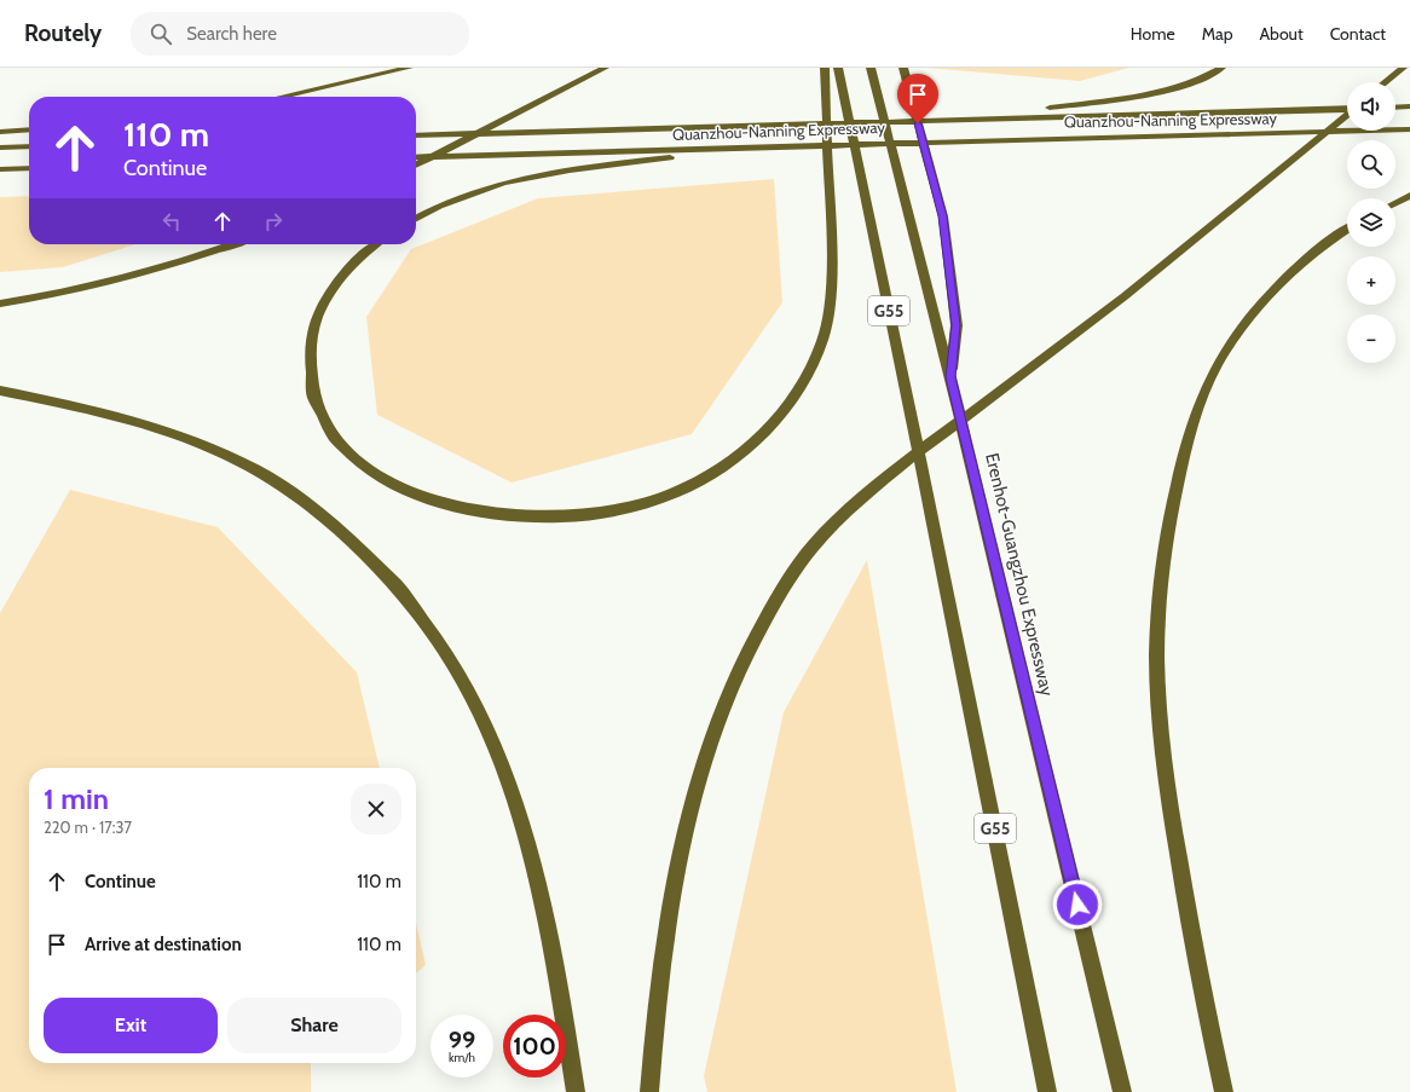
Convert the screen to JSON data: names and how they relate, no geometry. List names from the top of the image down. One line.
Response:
{"streets":{"highway":["Quanzhou-Nanning Expressway","G55","Erenhot-Guangzhou Expressway"]},"page":{"header":"Routely","search":"Search here","nav":["Home","Map","About","Contact"],"map_buttons":["+","−"],"turn":["110 m","Continue"],"heading":["1 min","220 m · 17:37"],"list":[{"name":"Continue","value":"110 m"},{"name":"Arrive at destination","value":"110 m"}],"buttons":["Exit","Share"],"speed":"99 km/h","limit":"100"}}
